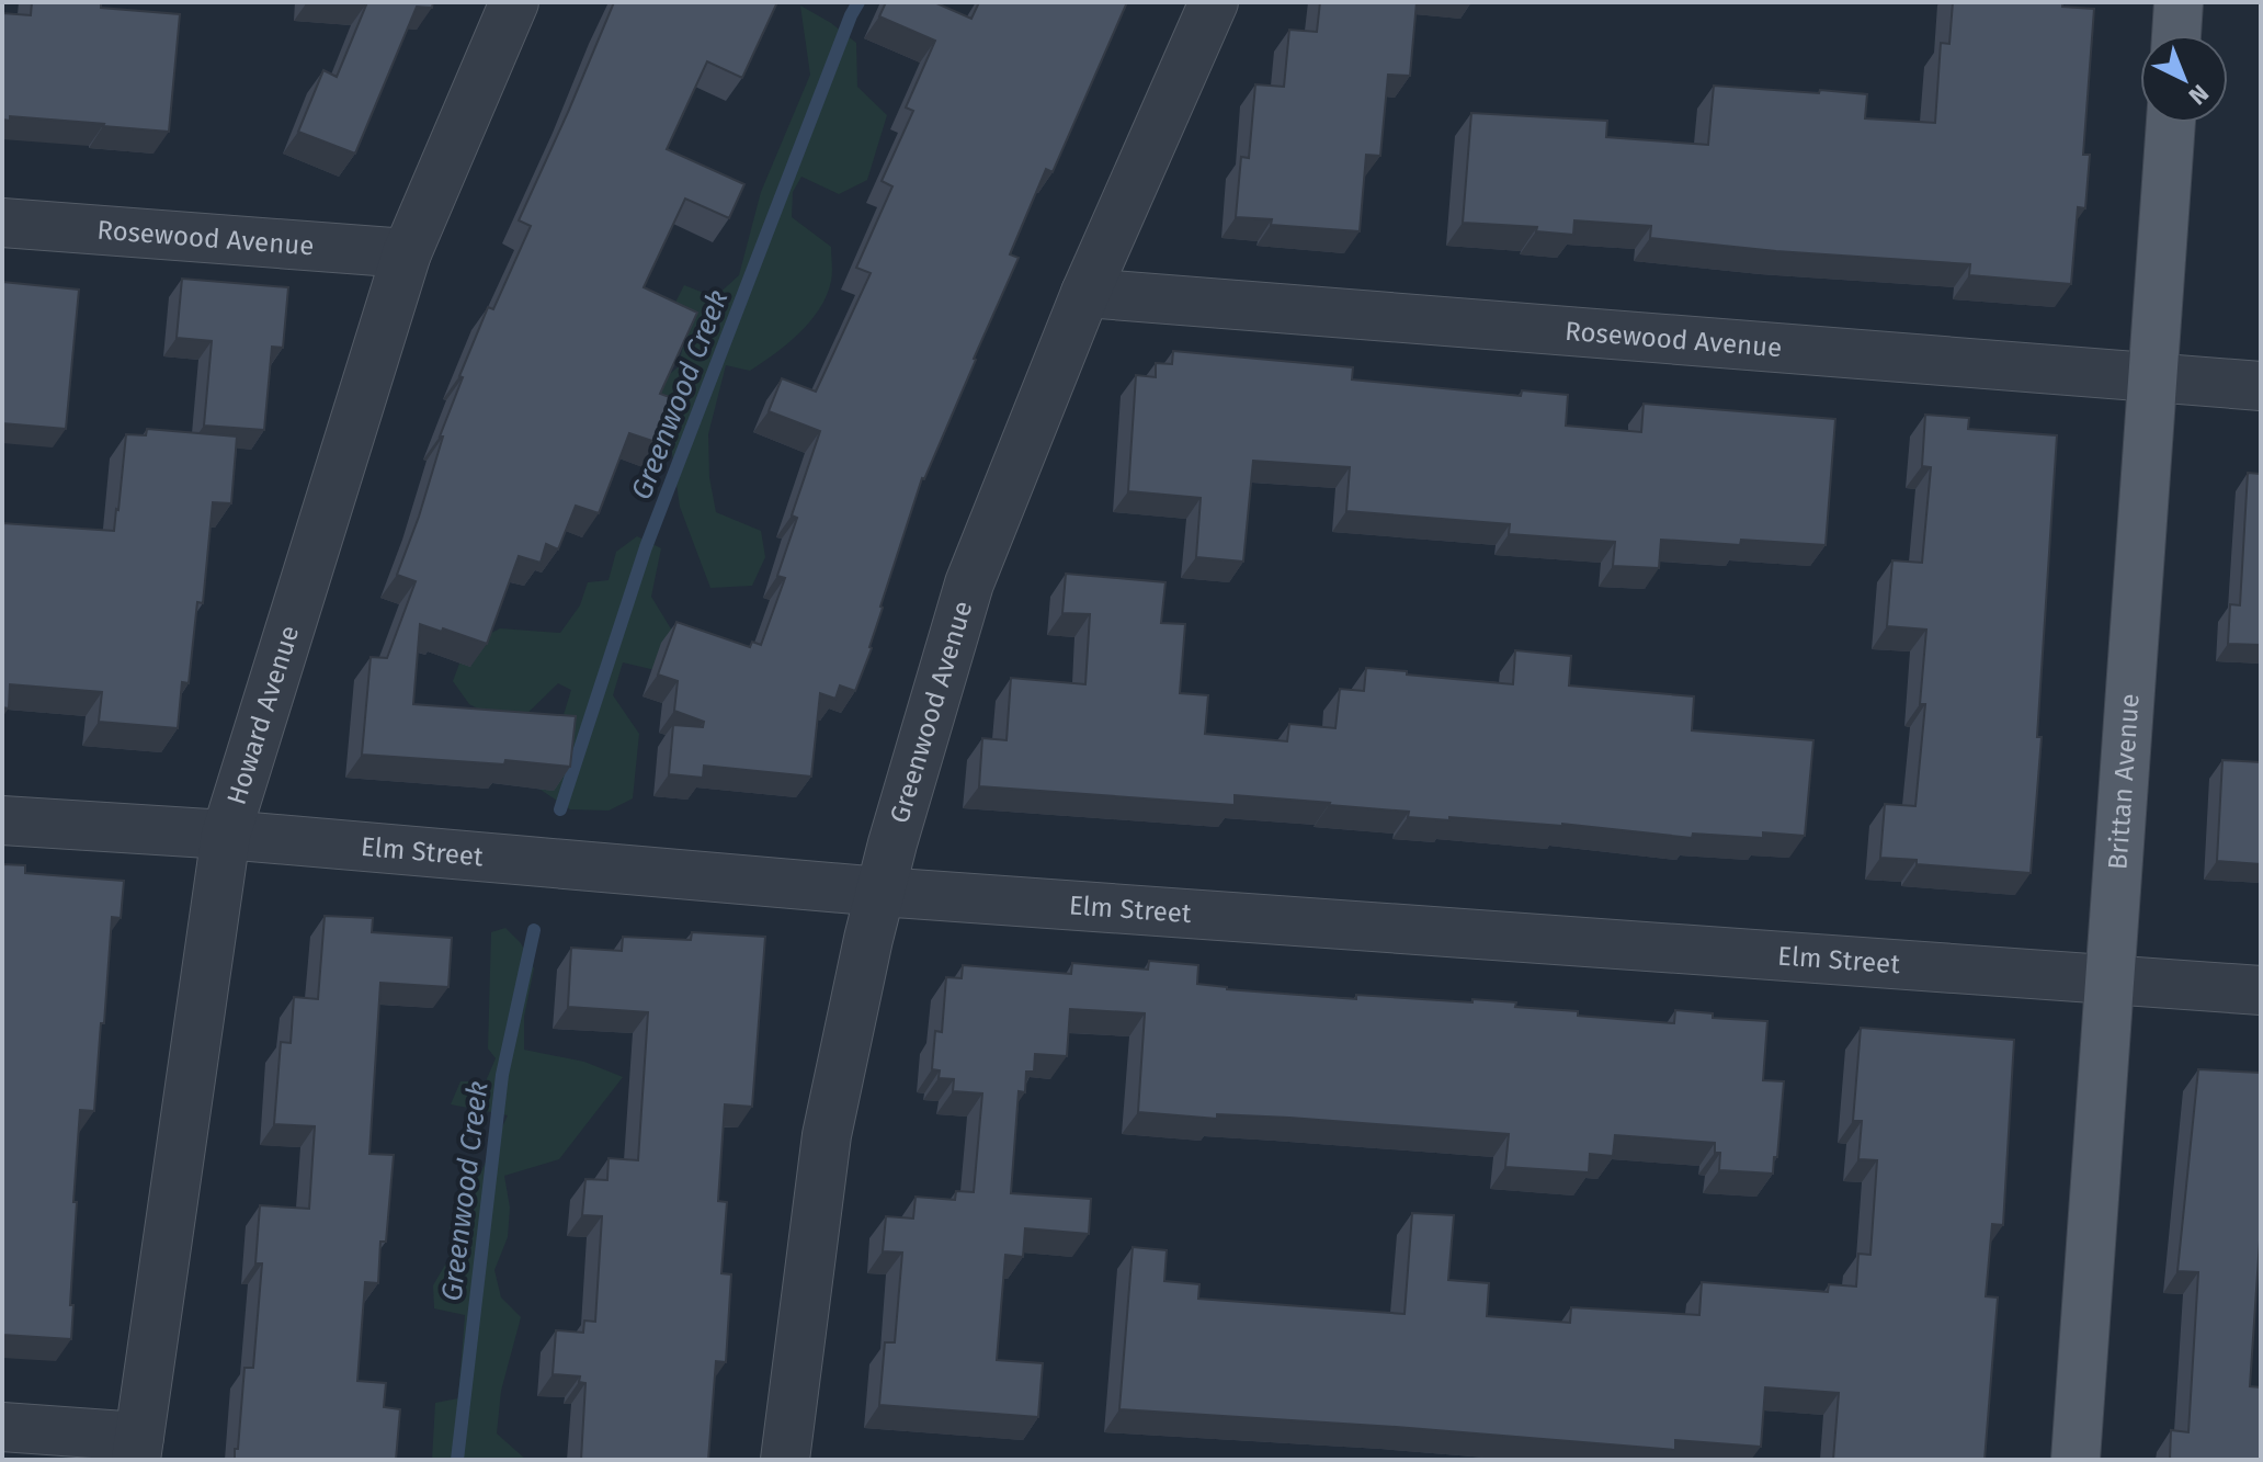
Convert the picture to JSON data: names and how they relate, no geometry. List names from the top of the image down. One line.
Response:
{"streets":{"main road":["Brittan Avenue"],"street":["Rosewood Avenue","Greenwood Avenue","Howard Avenue","Elm Street"]},"crossings":[["Rosewood Avenue","Greenwood Avenue"],["Rosewood Avenue","Howard Avenue"],["Rosewood Avenue","Brittan Avenue"],["Greenwood Avenue","Elm Street"],["Howard Avenue","Elm Street"],["Brittan Avenue","Elm Street"]],"water":["Greenwood Creek"],"north":"bottom right"}
